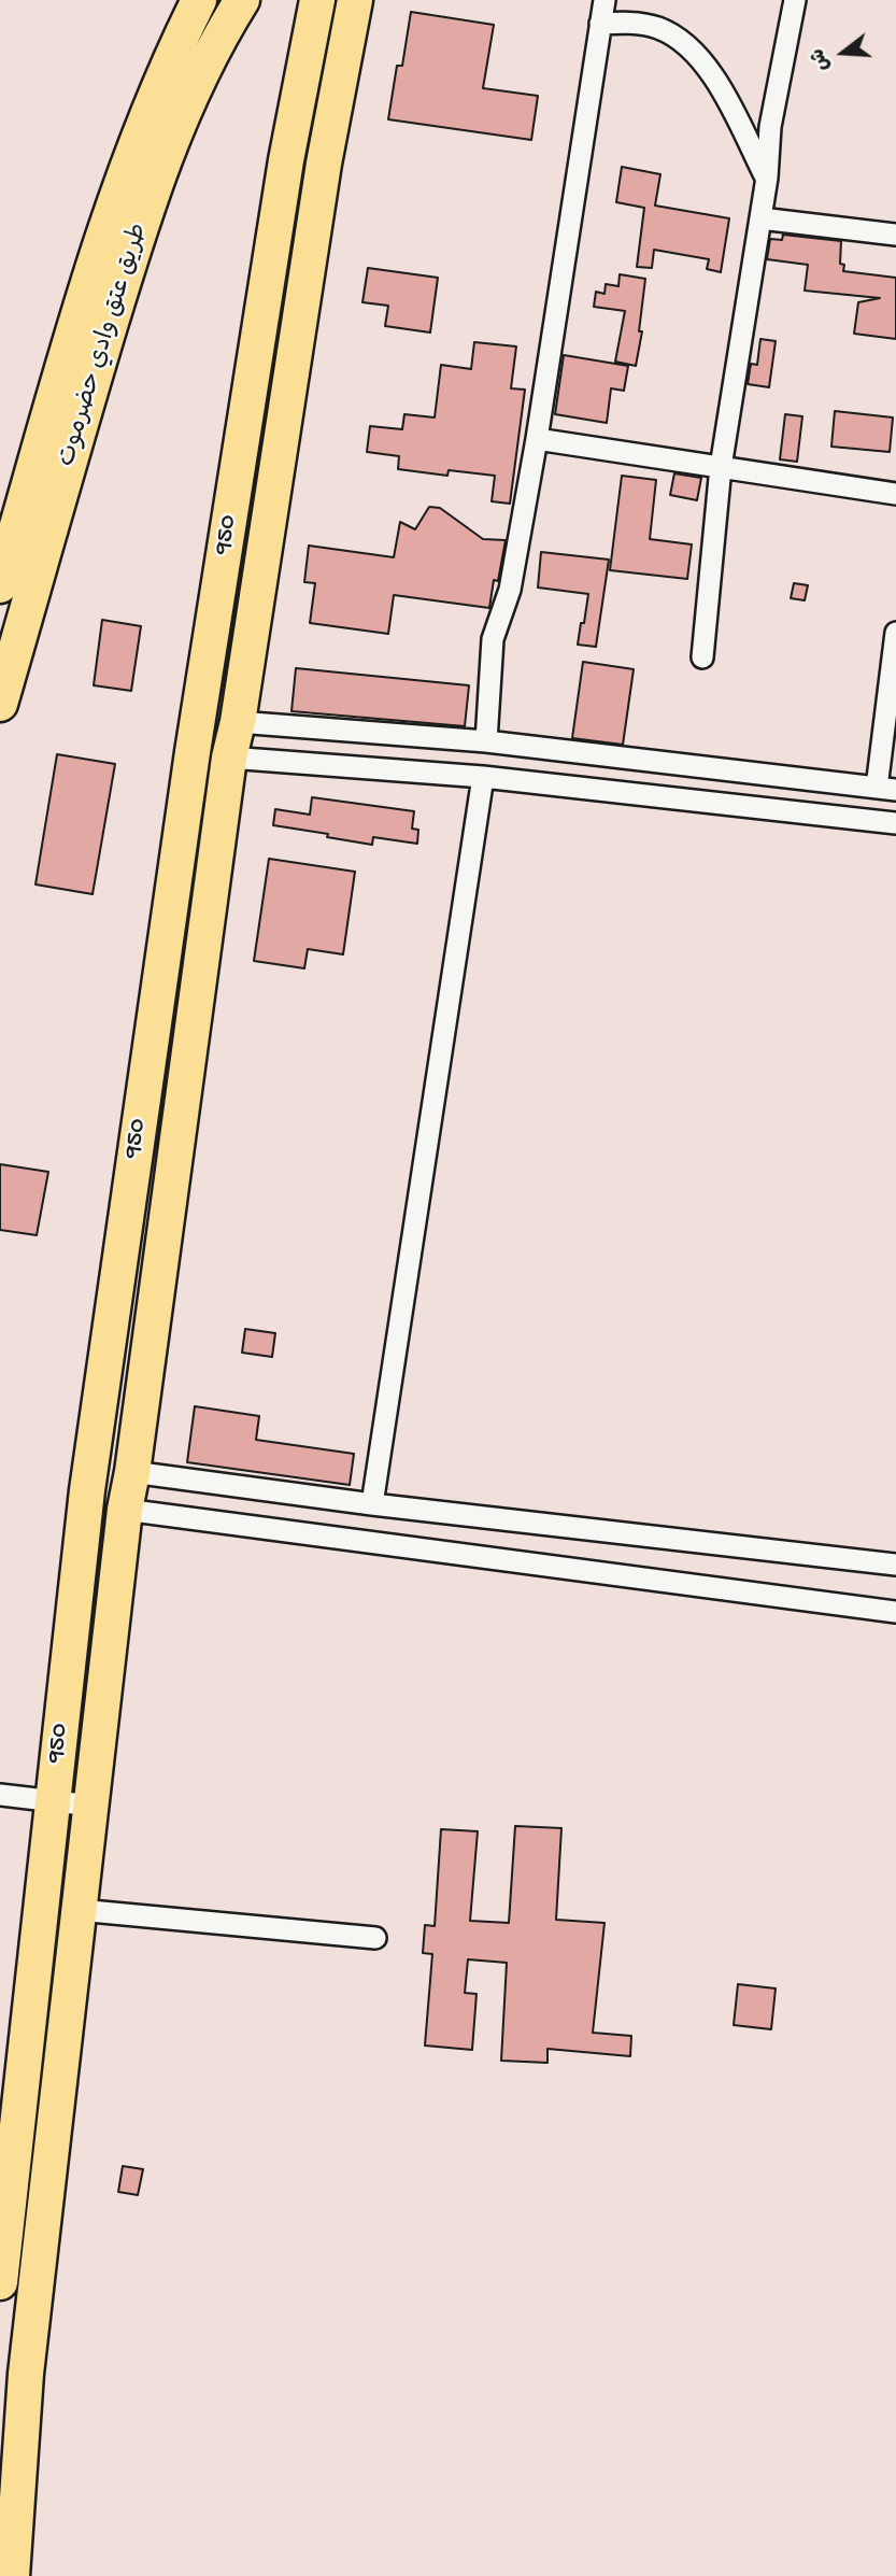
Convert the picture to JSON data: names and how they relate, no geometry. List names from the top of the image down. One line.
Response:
{"streets":{"main road":["طريق عتق وادي حضرموت","950"]},"north":"left"}
